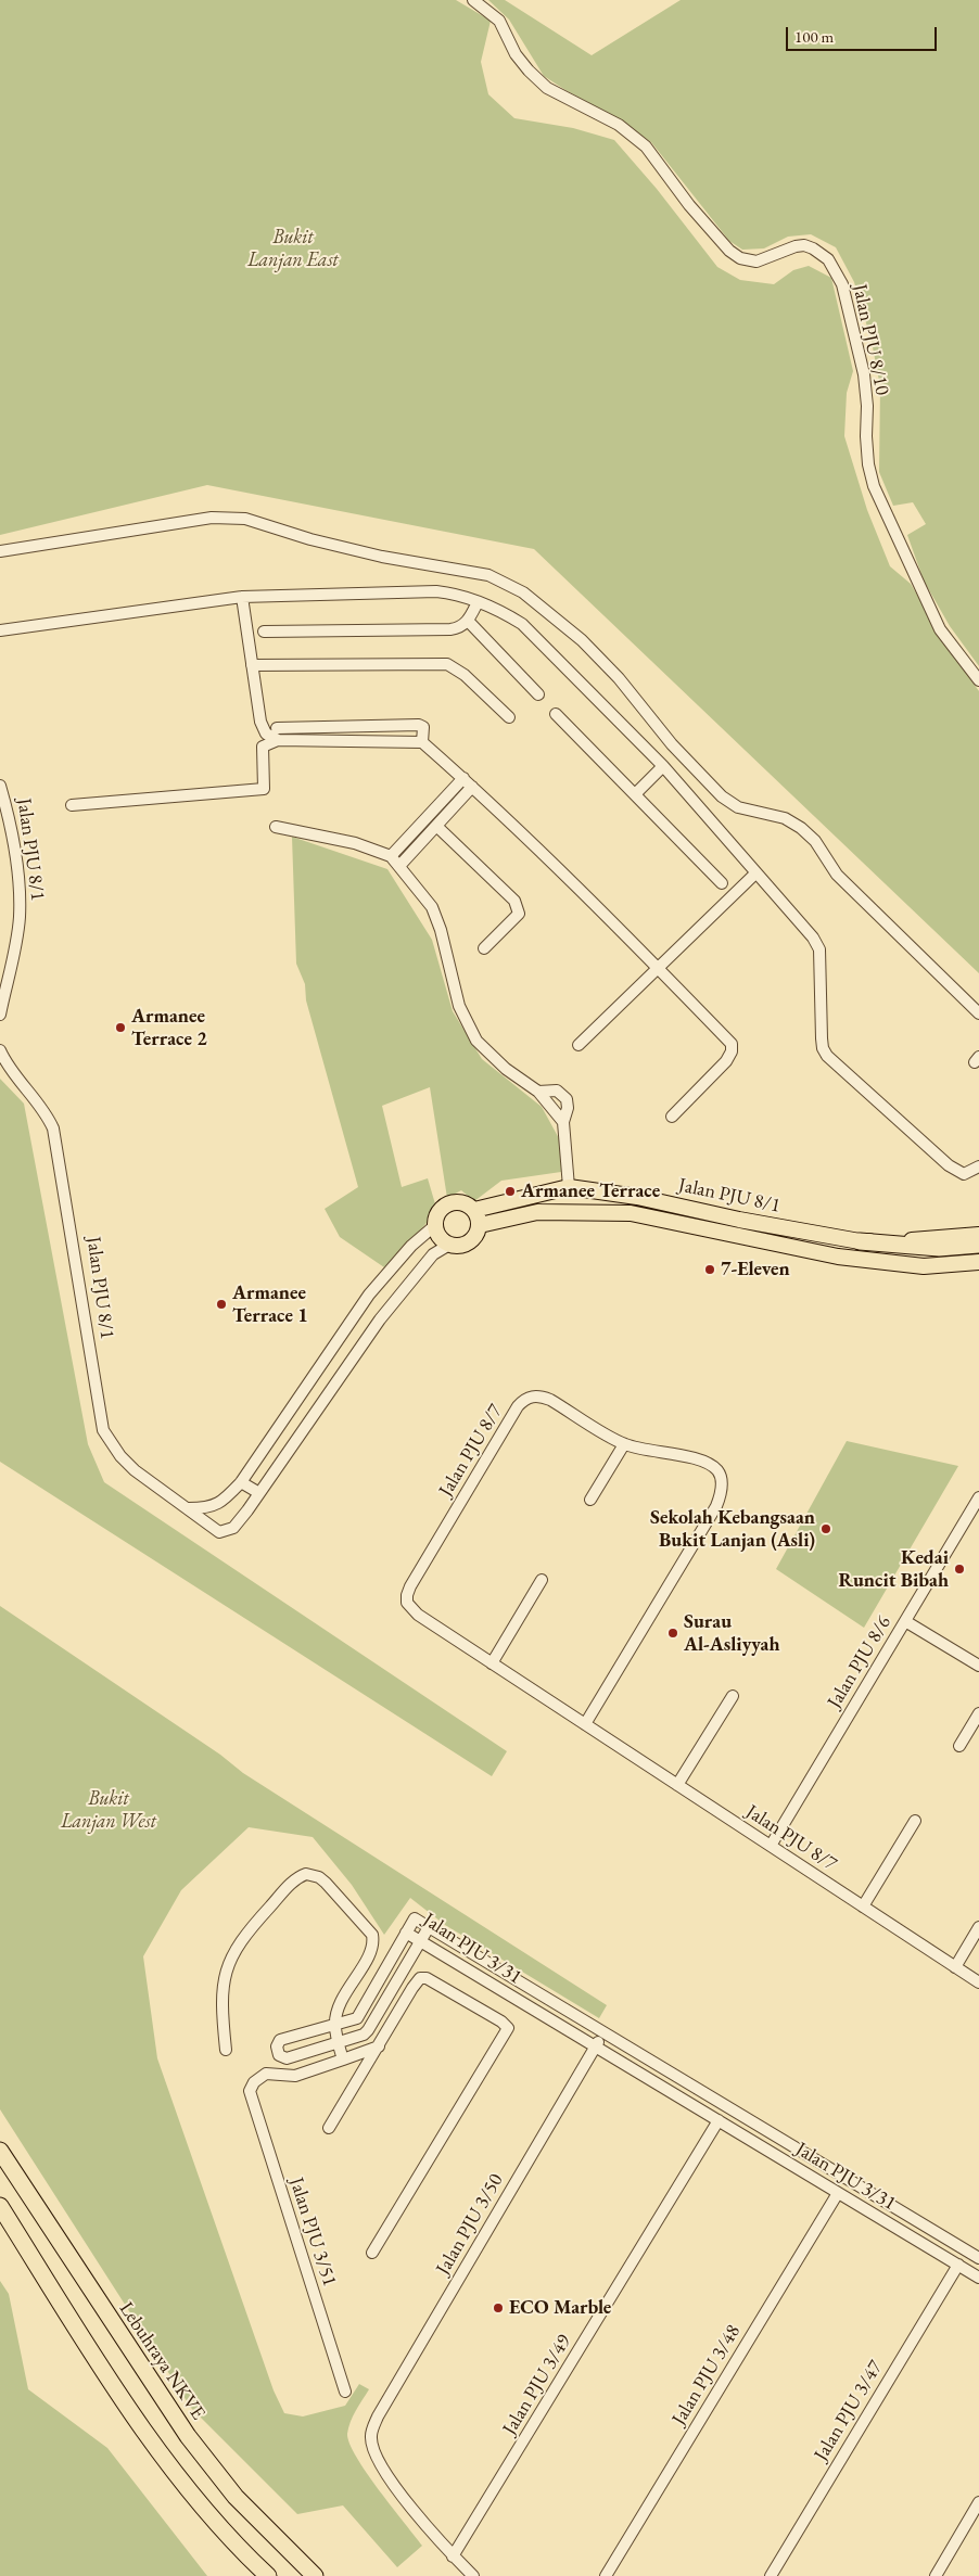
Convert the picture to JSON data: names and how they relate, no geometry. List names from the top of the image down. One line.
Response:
{"streets":{"highway":["Lebuhraya NKVE"],"main road":["Jalan PJU 8/1"],"street":["Jalan PJU 8/10","Jalan PJU 8/7","Jalan PJU 8/6","Jalan PJU 3/31","Jalan PJU 3/50","Jalan PJU 3/51","Jalan PJU 3/48","Jalan PJU 3/49","Jalan PJU 3/47"]},"crossings":[["Jalan PJU 8/7","Jalan PJU 8/6"],["Jalan PJU 3/31","Jalan PJU 3/50"],["Jalan PJU 3/31","Jalan PJU 3/48"],["Jalan PJU 3/31","Jalan PJU 3/49"],["Jalan PJU 3/31","Jalan PJU 3/47"],["Jalan PJU 3/50","Jalan PJU 3/49"]],"parks":["Bukit Lanjan East","Bukit Lanjan West"],"places":["Armanee Terrace 2","Armanee Terrace","7-Eleven","Armanee Terrace 1","Sekolah Kebangsaan Bukit Lanjan (Asli)","Kedai Runcit Bibah","Surau Al-Asliyyah","ECO Marble"],"scale_bar":"100 m"}
